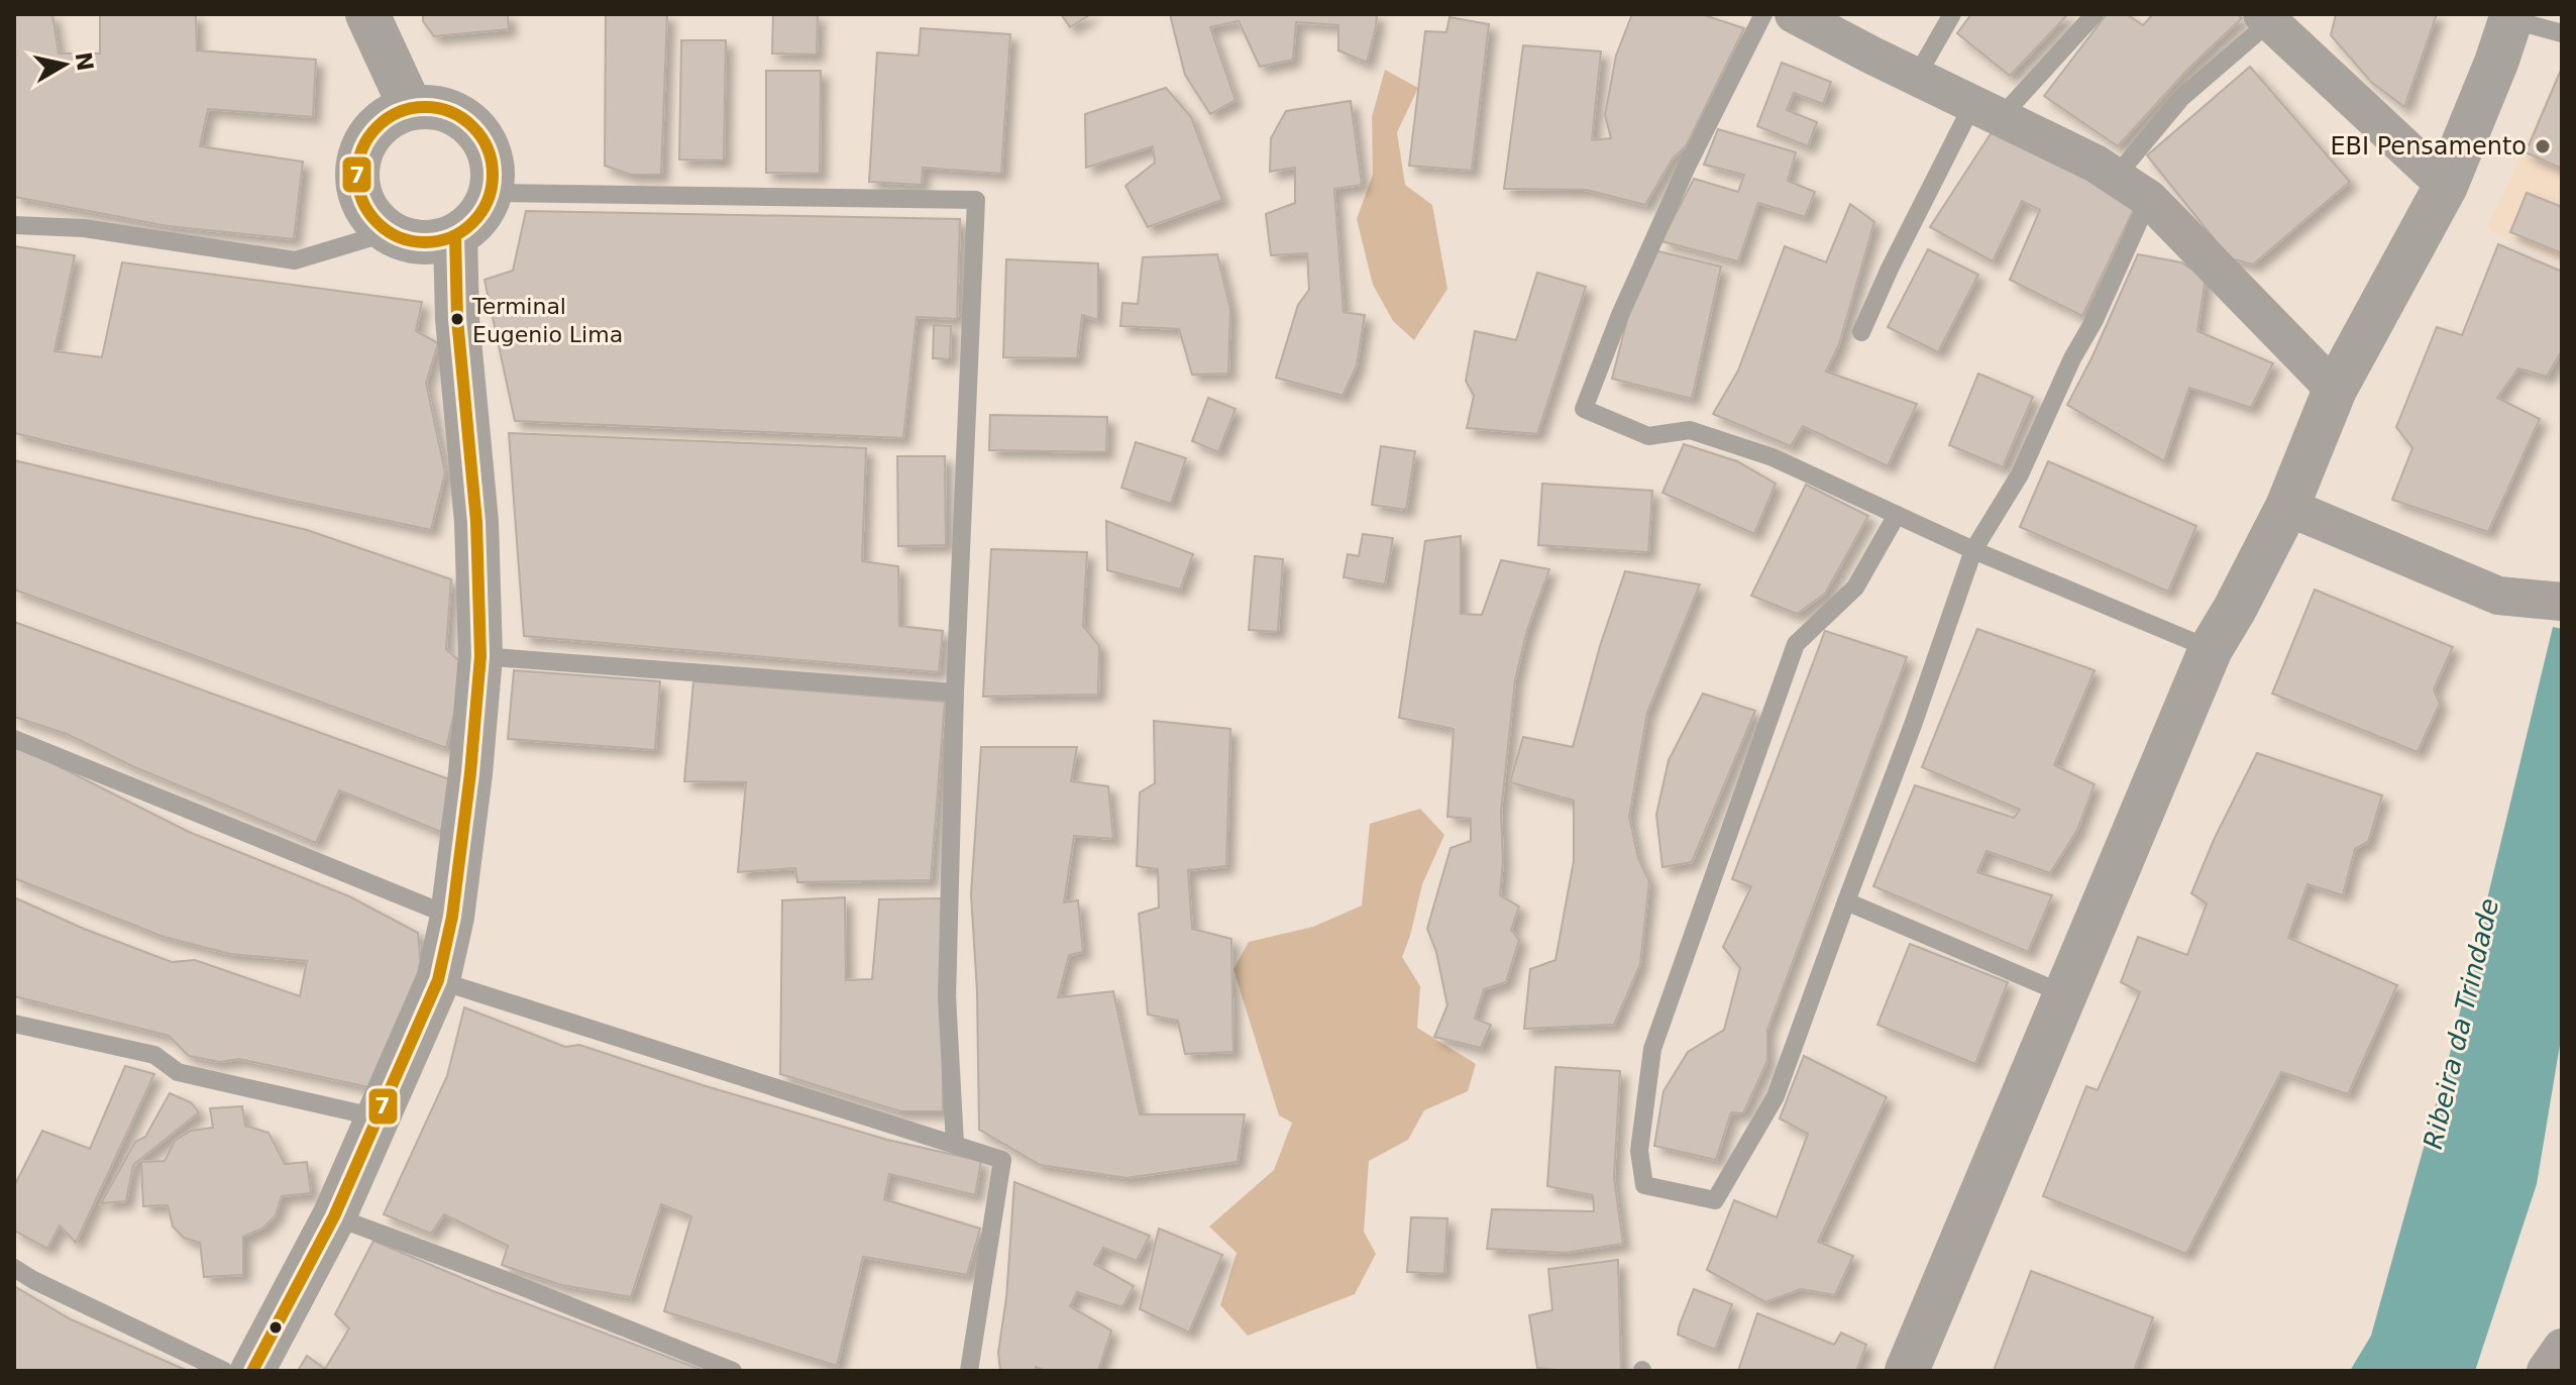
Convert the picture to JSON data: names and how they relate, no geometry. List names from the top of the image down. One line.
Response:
{"water":["Ribeira da Trindade"],"places":["EBI Pensamento","Terminal Eugenio Lima"],"lines":["transit line 7"],"north":"right"}
